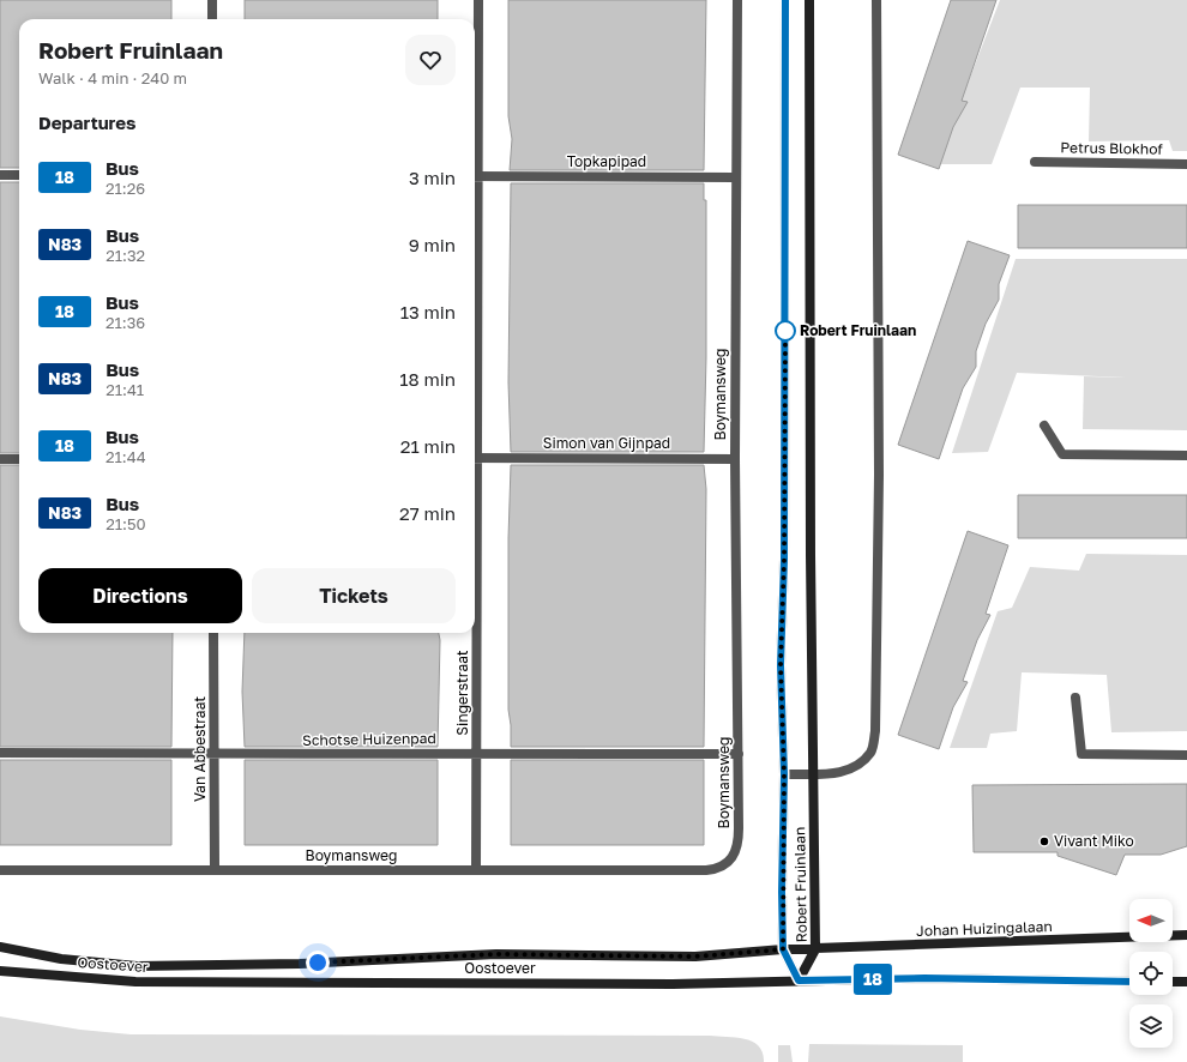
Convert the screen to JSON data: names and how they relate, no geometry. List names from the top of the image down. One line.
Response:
{"streets":{"main road":["Robert Fruinlaan","Johan Huizingalaan","Oostoever"],"street":["Petrus Blokhof","Topkapipad","Boymansweg","Simon van Gijnpad","Singerstraat","Schotse Huizenpad","Van Abbestraat"]},"crossings":[["Topkapipad","Boymansweg"],["Boymansweg","Simon van Gijnpad"],["Boymansweg","Singerstraat"],["Boymansweg","Schotse Huizenpad"],["Boymansweg","Van Abbestraat"],["Singerstraat","Schotse Huizenpad"],["Schotse Huizenpad","Van Abbestraat"],["Robert Fruinlaan","Johan Huizingalaan"],["Robert Fruinlaan","Oostoever"],["Johan Huizingalaan","Oostoever"]],"places":["Robert Fruinlaan","Vivant Miko"],"lines":["bus line 18"],"north":"left","page":{"on_map":"18","heading":[["Robert Fruinlaan","Walk · 4 min · 240 m"],"Departures"],"list":[{"mark":"18","name":"Bus","note":"21:26","value":"3 min"},{"mark":"N83","name":"Bus","note":"21:32","value":"9 min"},{"mark":"18","name":"Bus","note":"21:36","value":"13 min"},{"mark":"N83","name":"Bus","note":"21:41","value":"18 min"},{"mark":"18","name":"Bus","note":"21:44","value":"21 min"},{"mark":"N83","name":"Bus","note":"21:50","value":"27 min"}],"buttons":["Directions","Tickets"]}}
